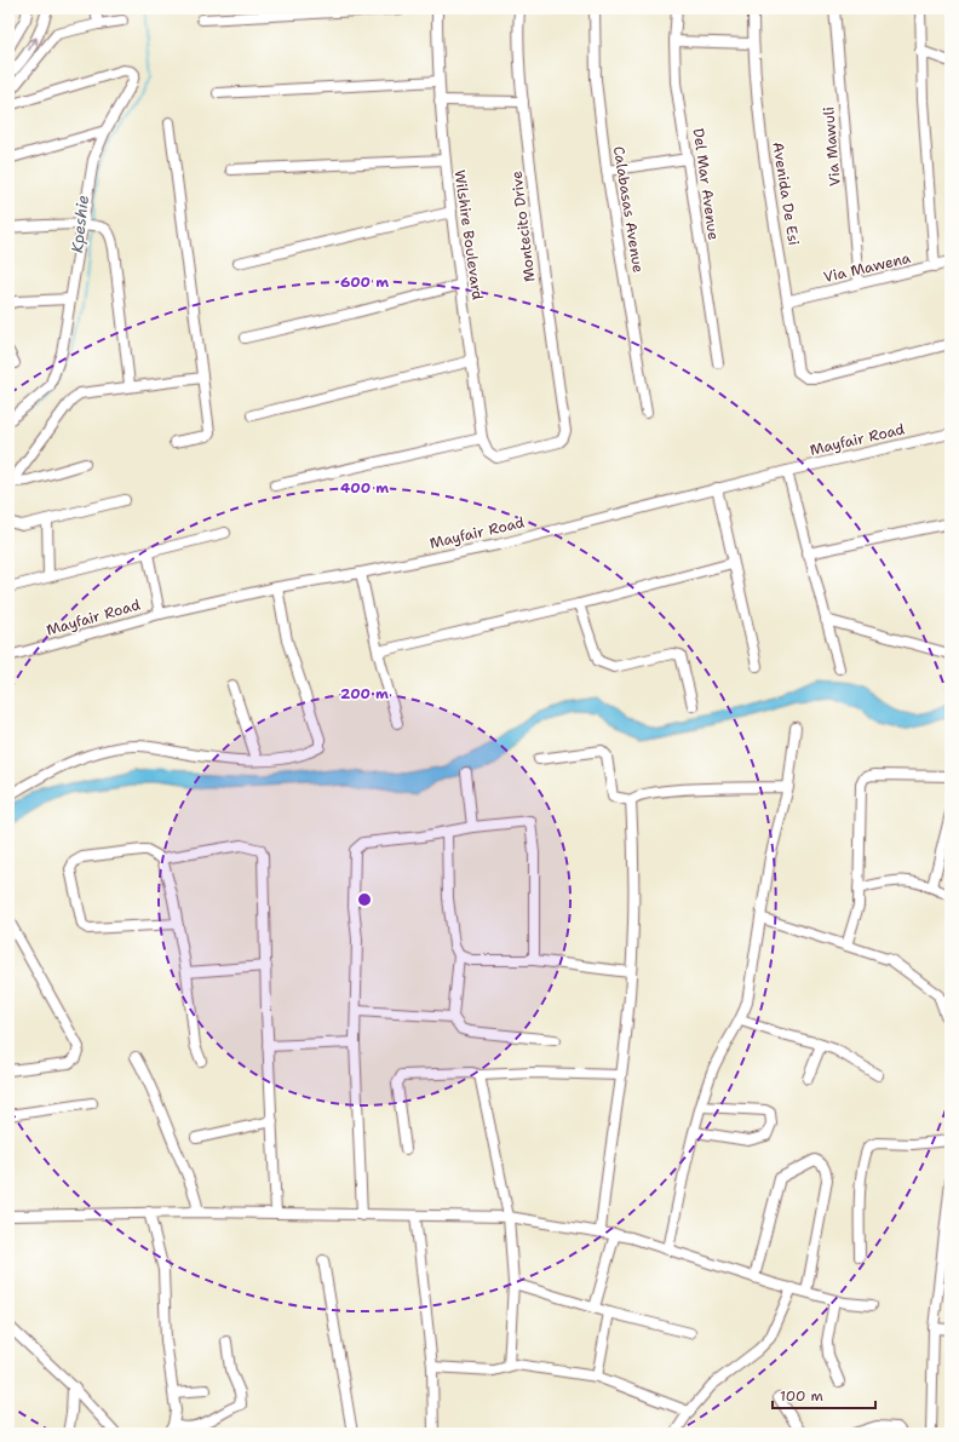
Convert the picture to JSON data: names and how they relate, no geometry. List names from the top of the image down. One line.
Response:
{"streets":{"street":["Via Mawuli","Del Mar Avenue","Avenida De Esi","Calabasas Avenue","Montecito Drive","Wilshire Boulevard","Via Mawena","Mayfair Road"]},"crossings":[["Via Mawuli","Via Mawena"],["Avenida De Esi","Via Mawena"],["Montecito Drive","Wilshire Boulevard"]],"water":["Kpeshie"],"scale_bar":"100 m","rings":["600 m","400 m","200 m"]}
